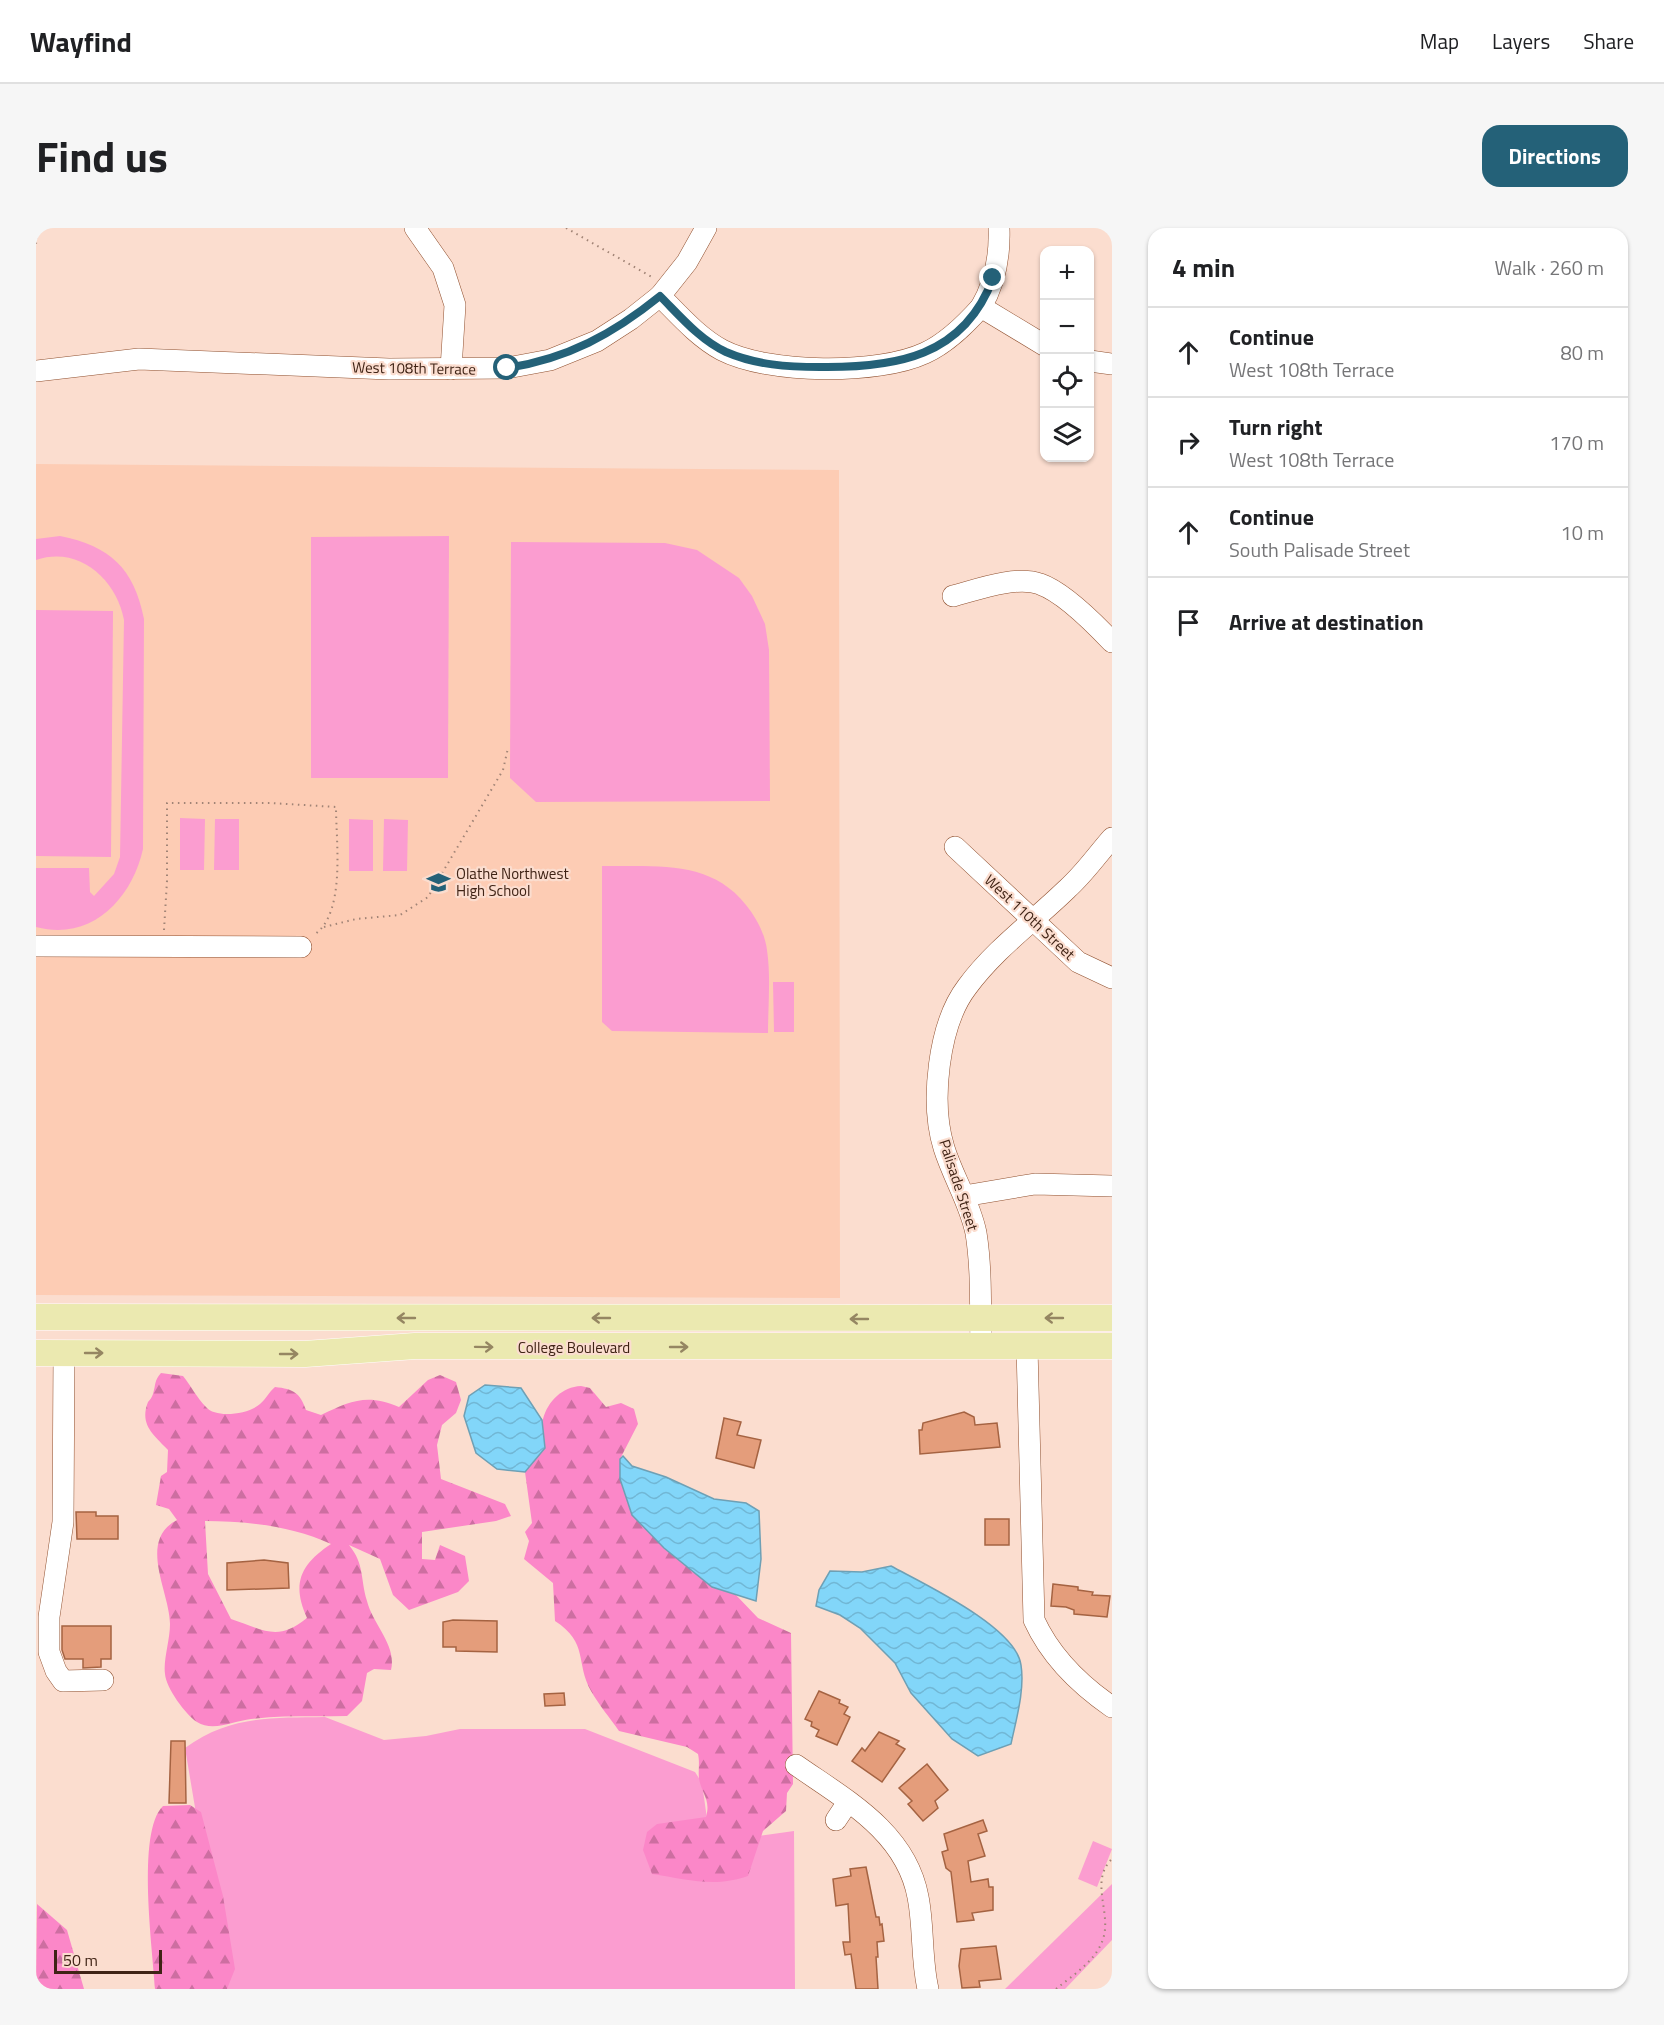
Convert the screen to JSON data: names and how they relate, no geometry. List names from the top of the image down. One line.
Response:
{"streets":{"main road":["College Boulevard"],"street":["West 108th Terrace","West 110th Street","Palisade Street"]},"crossings":[["West 110th Street","Palisade Street"],["Palisade Street","College Boulevard"]],"places":{"school or university":["Olathe Northwest High School"]},"scale_bar":"50 m","page":{"header":"Wayfind","nav":["Map","Layers","Share"],"title":"Find us","buttons":"Directions","heading":["4 min","Walk · 260 m"],"map_buttons":["+","−"],"list":[["Continue","West 108th Terrace","80 m"],["Turn right","West 108th Terrace","170 m"],["Continue","South Palisade Street","10 m"],"Arrive at destination"],"scale":"50 m"}}
